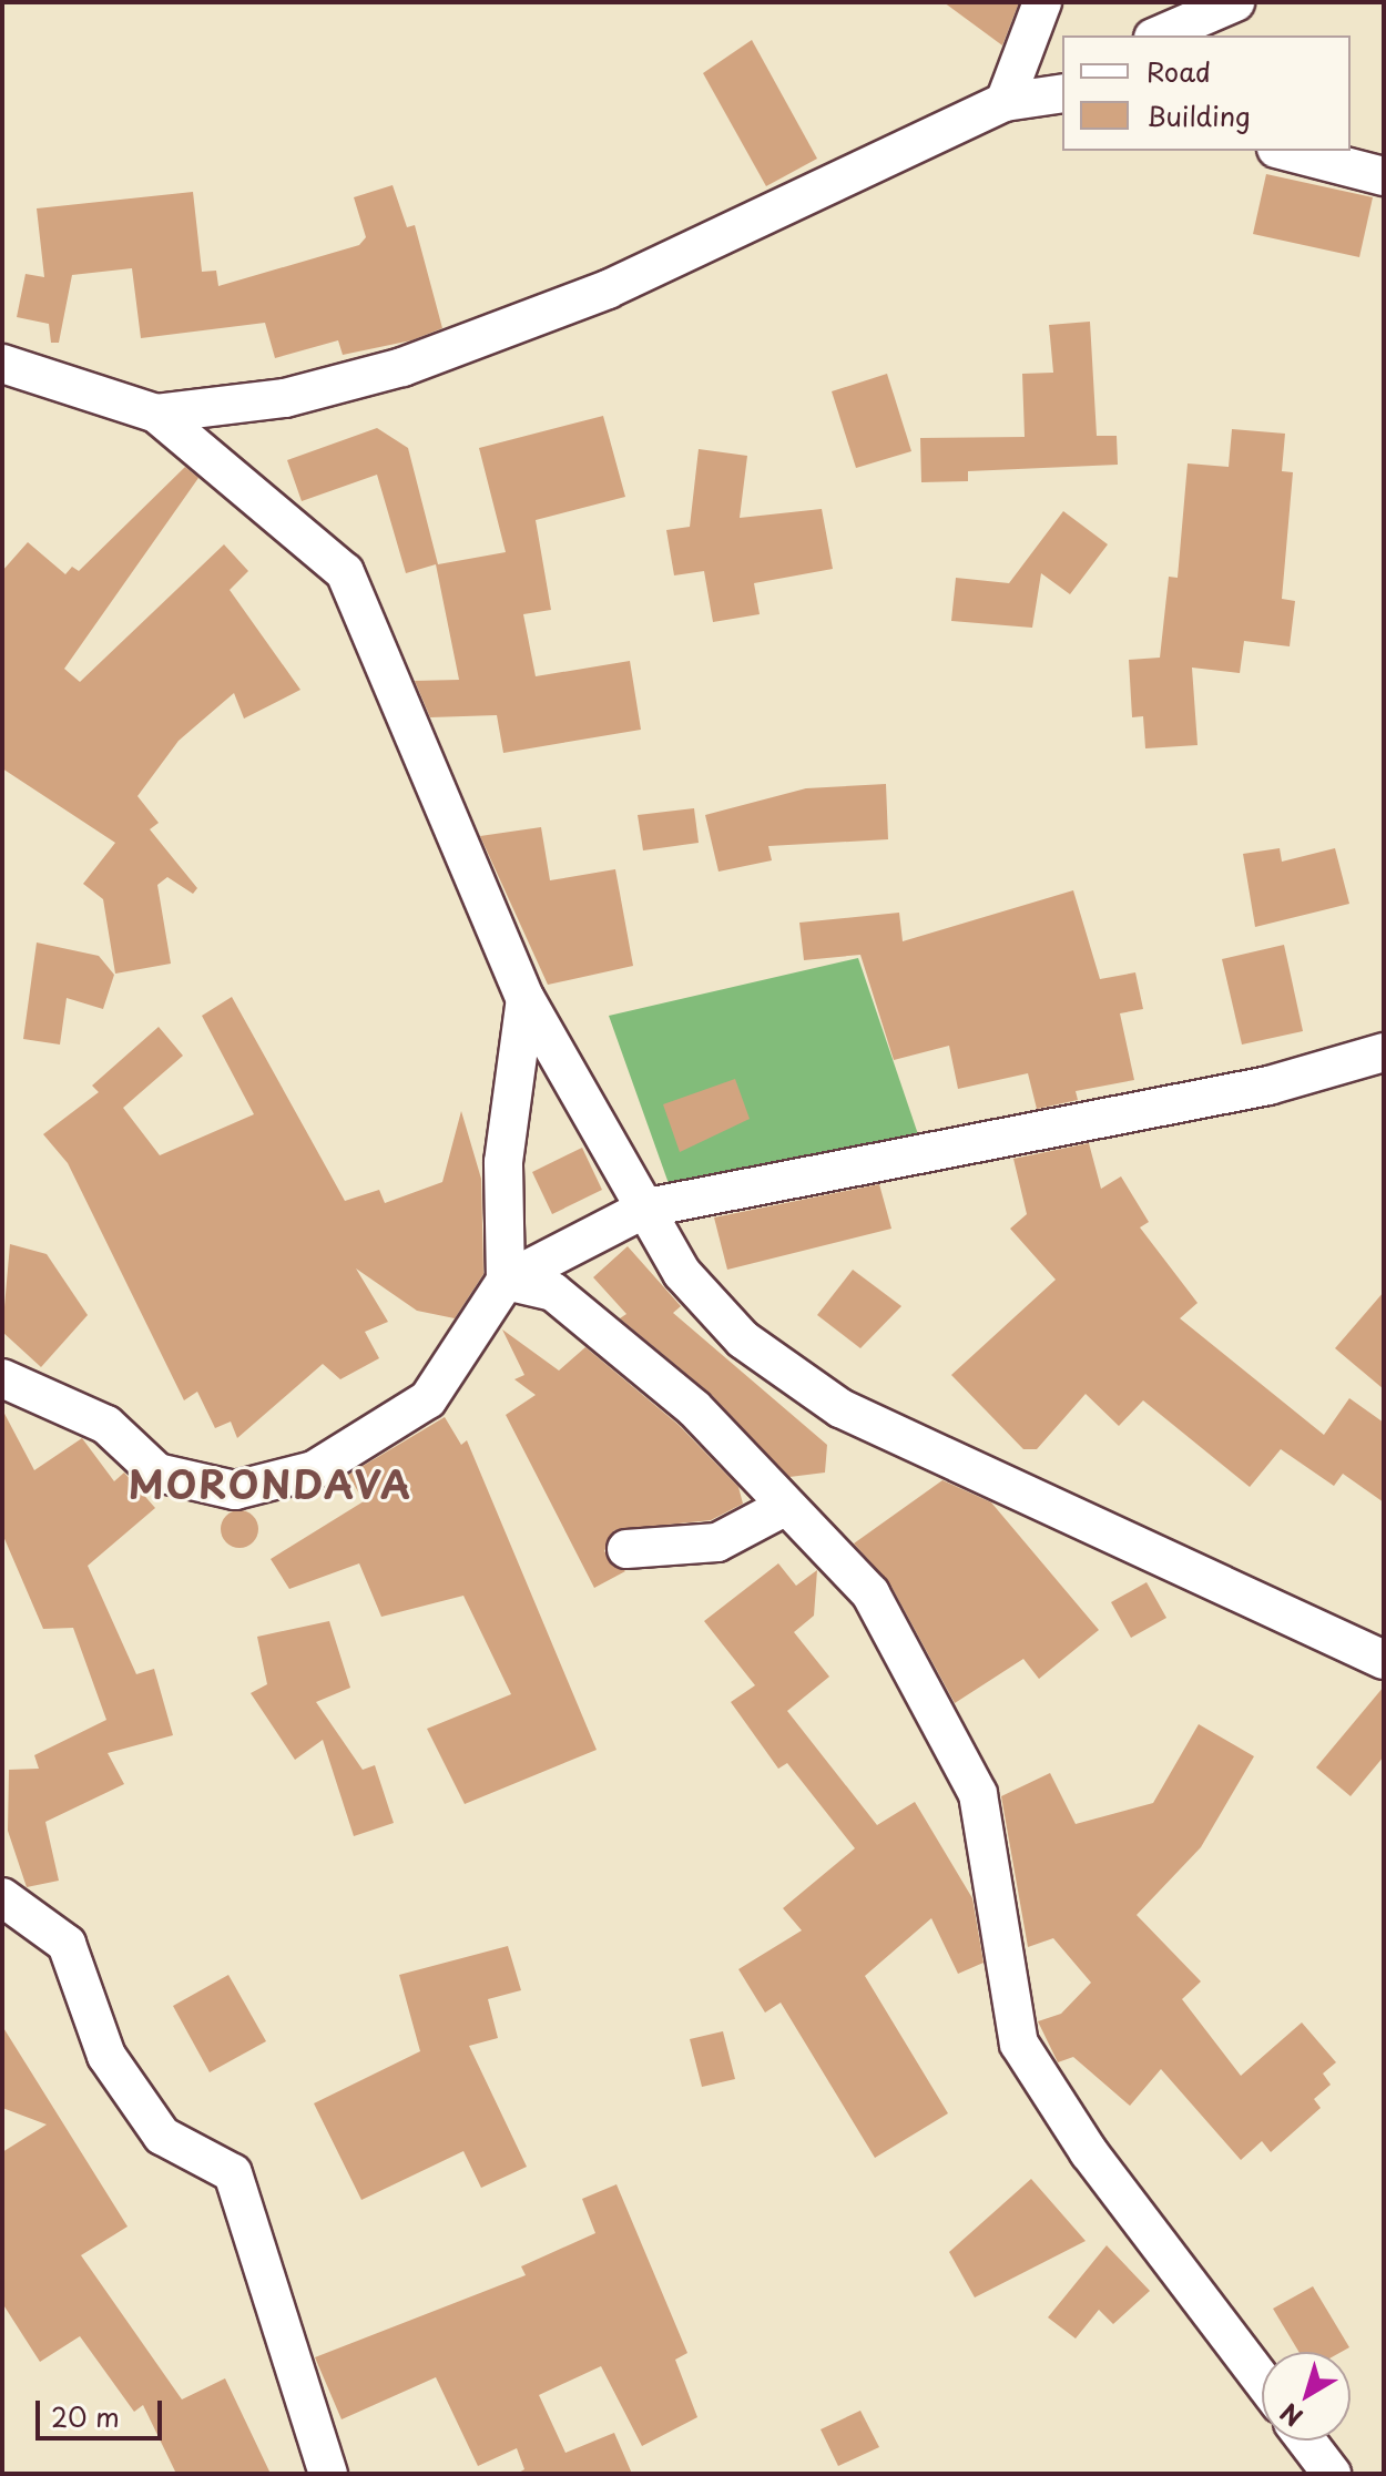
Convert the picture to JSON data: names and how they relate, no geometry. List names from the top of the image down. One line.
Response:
{"districts":["MORONDAVA"],"legend":["Road","Building"],"scale_bar":"20 m","north":"bottom left"}
